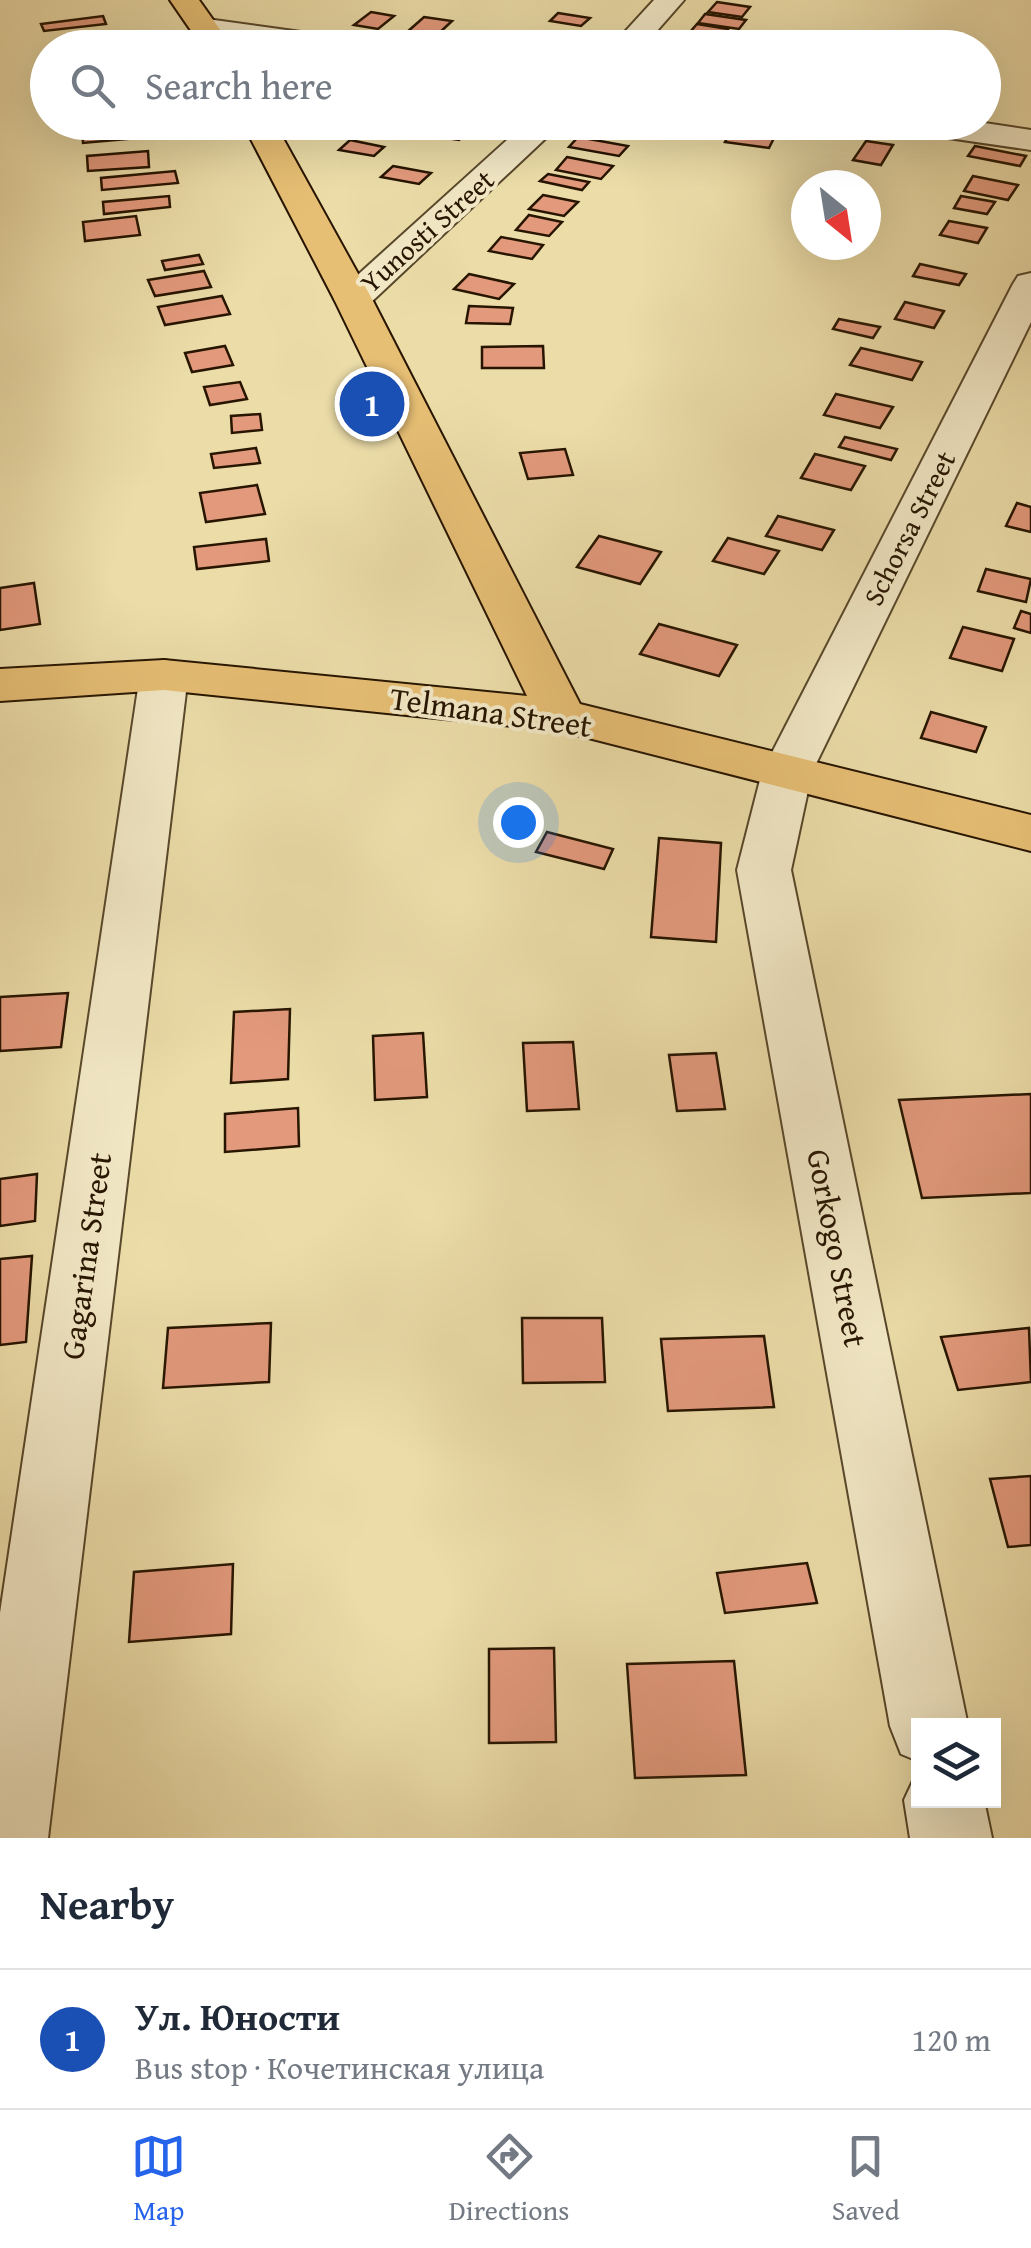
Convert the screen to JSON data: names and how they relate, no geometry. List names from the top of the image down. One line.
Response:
{"streets":{"main road":["Telmana Street"],"street":["Yunosti Street","Schorsa Street","Gorkogo Street","Gagarina Street"]},"crossings":[["Schorsa Street","Telmana Street"],["Schorsa Street","Gorkogo Street"],["Telmana Street","Gorkogo Street"],["Telmana Street","Gagarina Street"]],"north":"bottom right","page":{"search":"Search here","pins":"1","heading":"Nearby","list":[{"mark":"1","name":"Ул. Юности","note":"Bus stop · Кочетинская улица","value":"120 m"}],"nav":["Map","Directions","Saved"]}}
